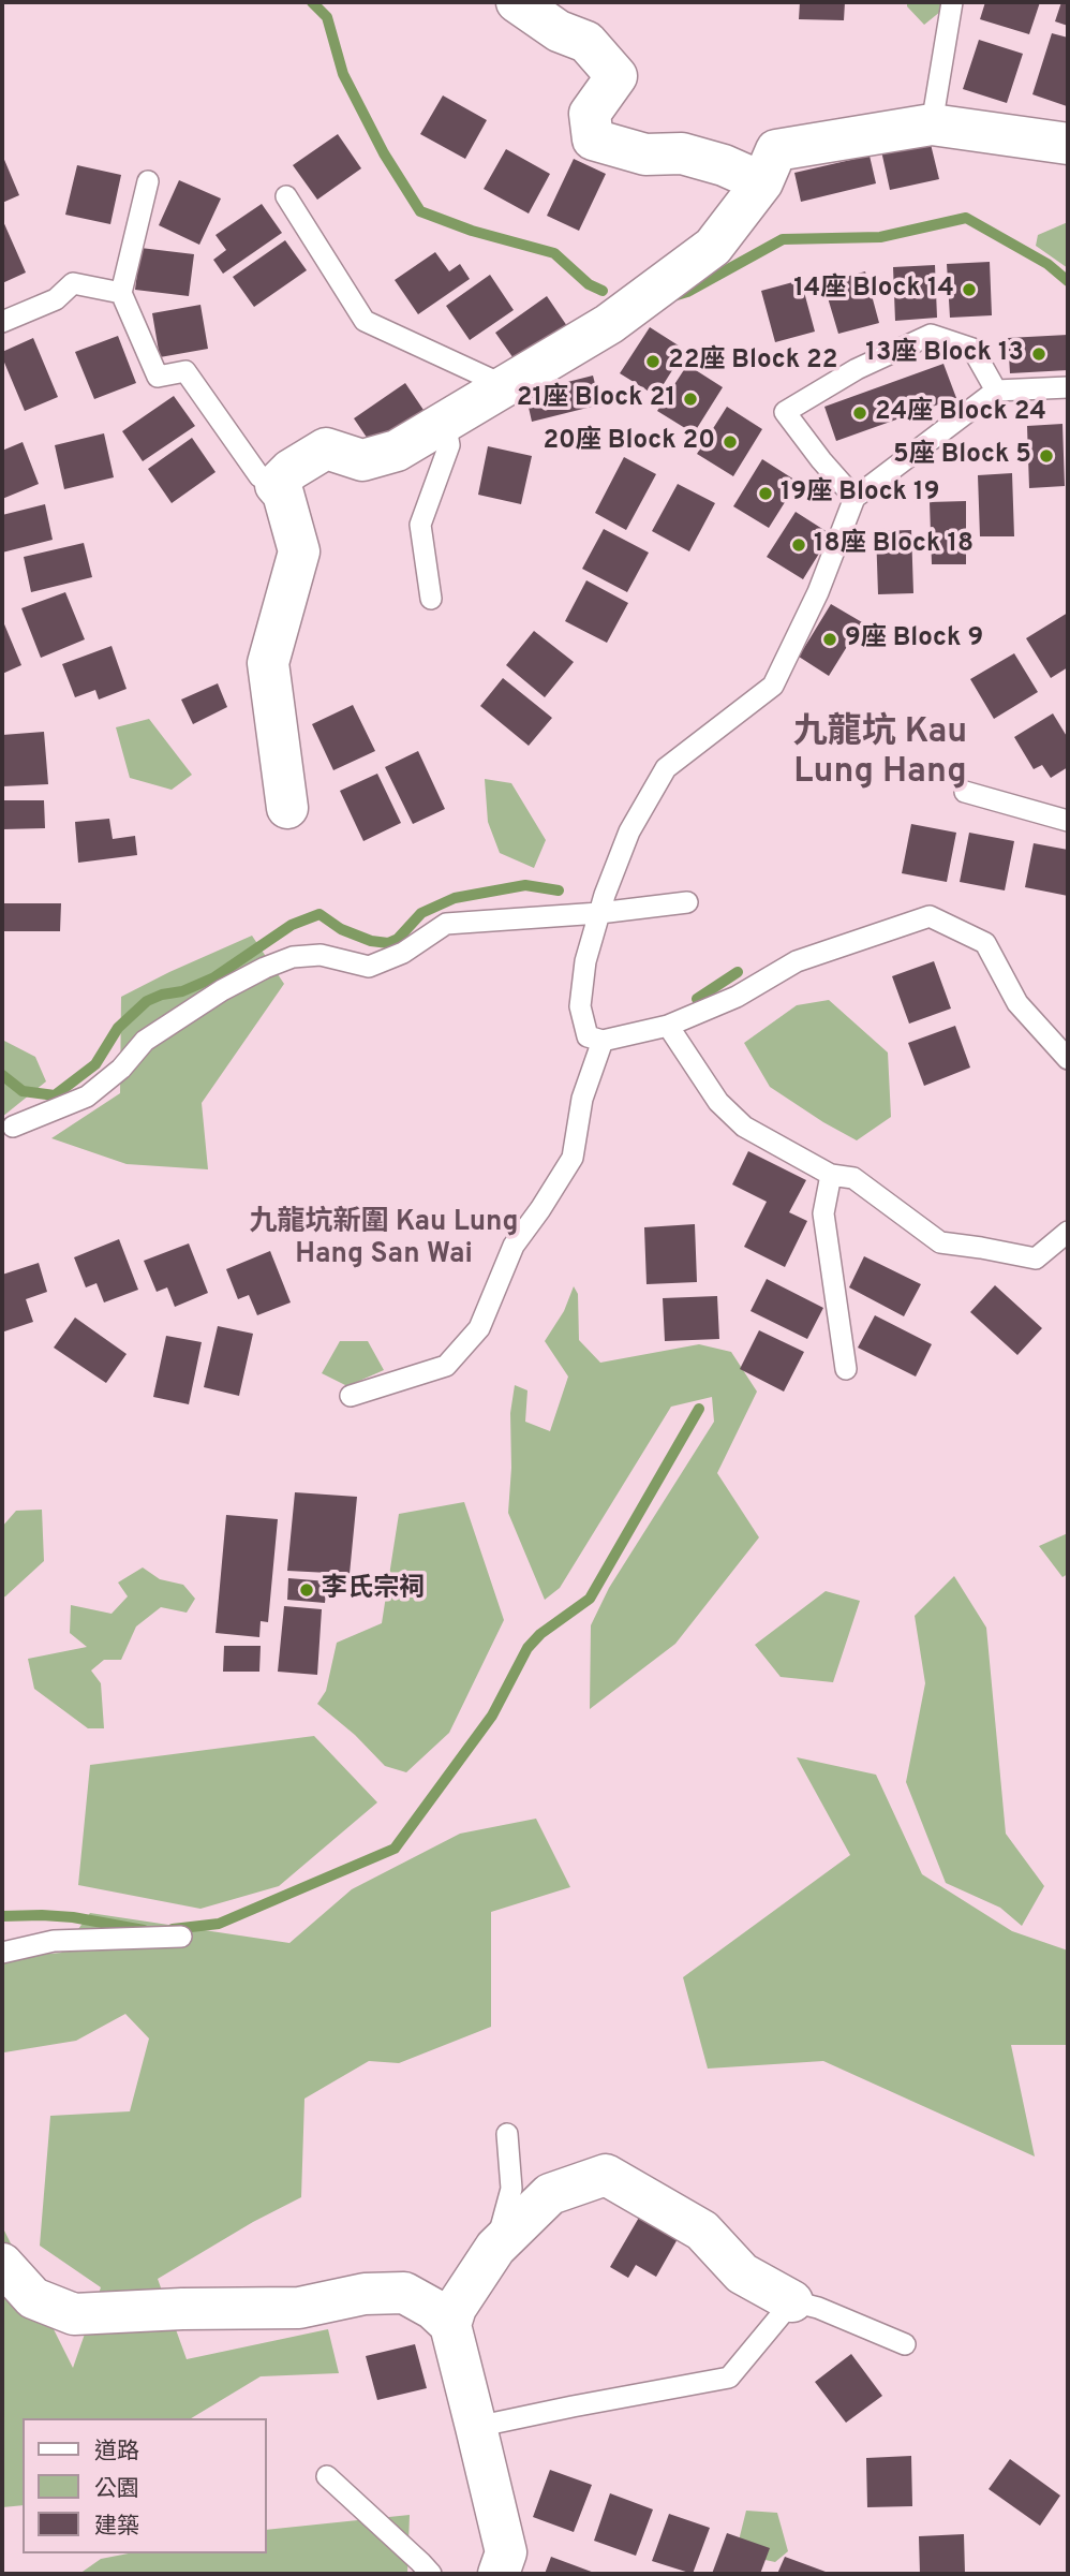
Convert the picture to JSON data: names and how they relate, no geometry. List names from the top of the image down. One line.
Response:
{"districts":["九龍坑 Kau Lung Hang","九龍坑新圍 Kau Lung Hang San Wai"],"places":["14座 Block 14","13座 Block 13","22座 Block 22","21座 Block 21","24座 Block 24","20座 Block 20","5座 Block 5","19座 Block 19","18座 Block 18","9座 Block 9","李氏宗祠"],"legend":["道路","公園","建築"]}
